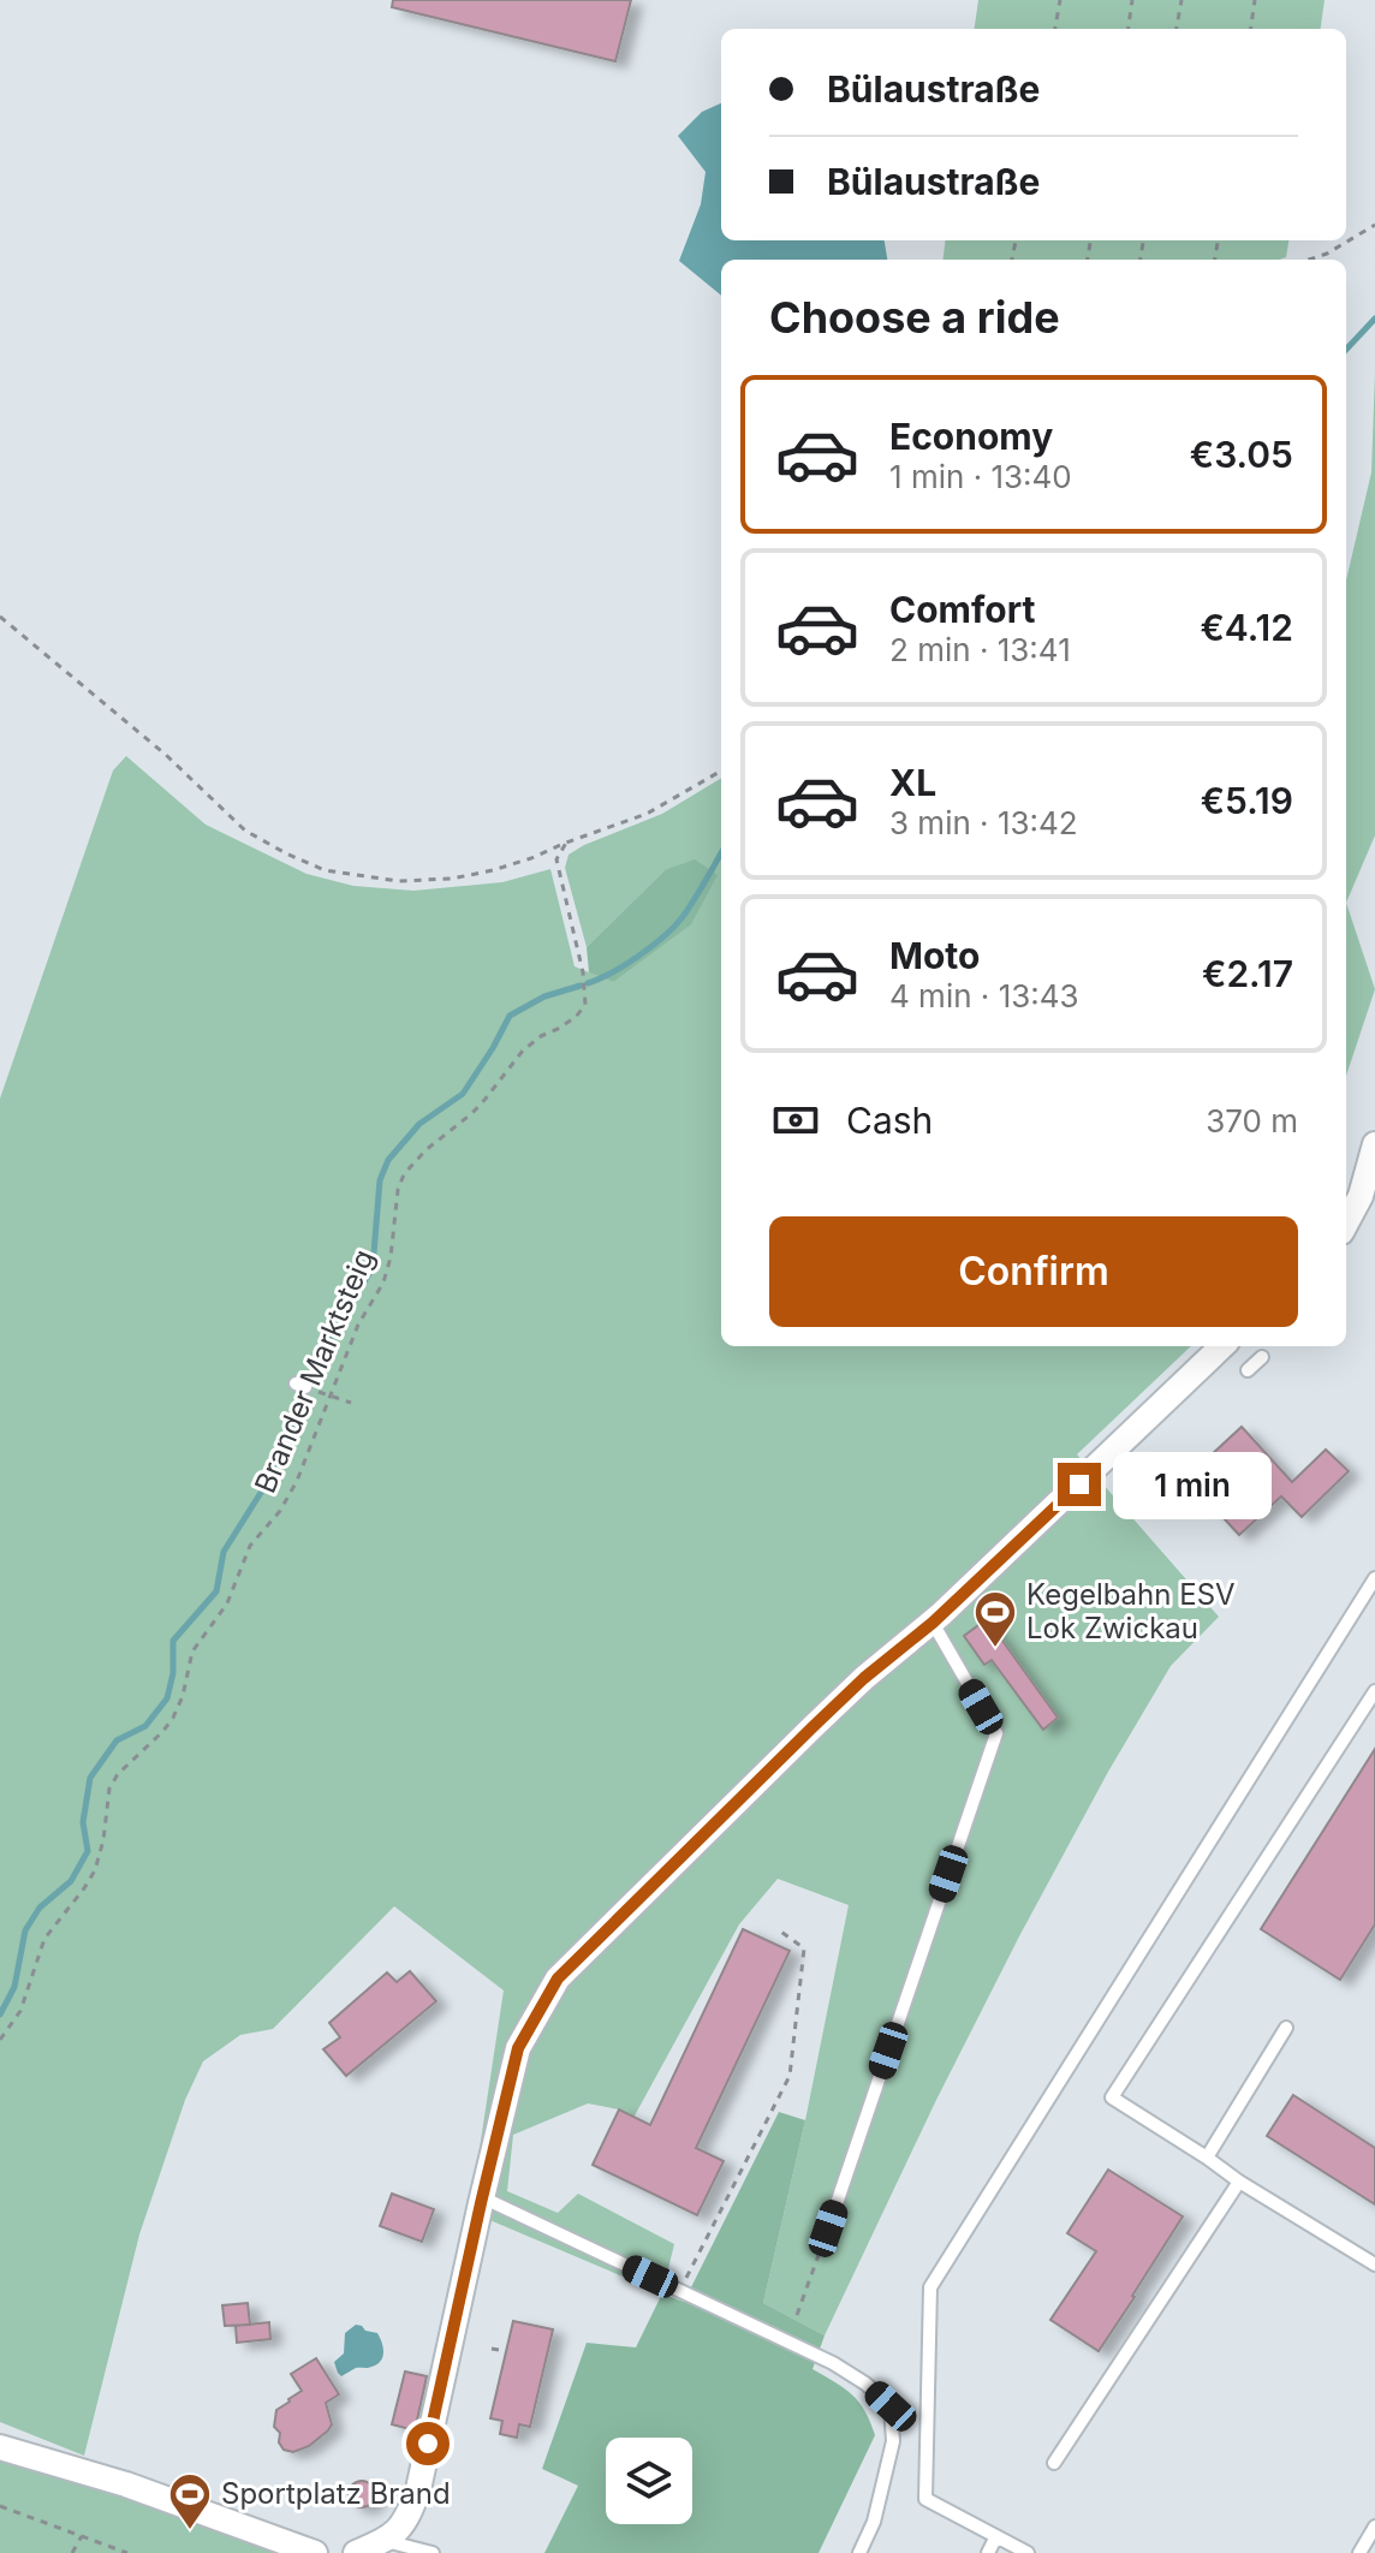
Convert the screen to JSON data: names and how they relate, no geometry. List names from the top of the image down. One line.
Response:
{"streets":{"path":["Brander Marktsteig"]},"places":{"sports":["Kegelbahn ESV Lok Zwickau","Sportplatz Brand"]},"page":{"banner":["Bülaustraße","Bülaustraße"],"heading":"Choose a ride","list":[{"name":"Economy","note":"1 min · 13:40","value":"€3.05"},{"name":"Comfort","note":"2 min · 13:41","value":"€4.12"},{"name":"XL","note":"3 min · 13:42","value":"€5.19"},{"name":"Moto","note":"4 min · 13:43","value":"€2.17"}],"pay":["Cash","370 m"],"buttons":"Confirm","bubble":"1 min"}}
